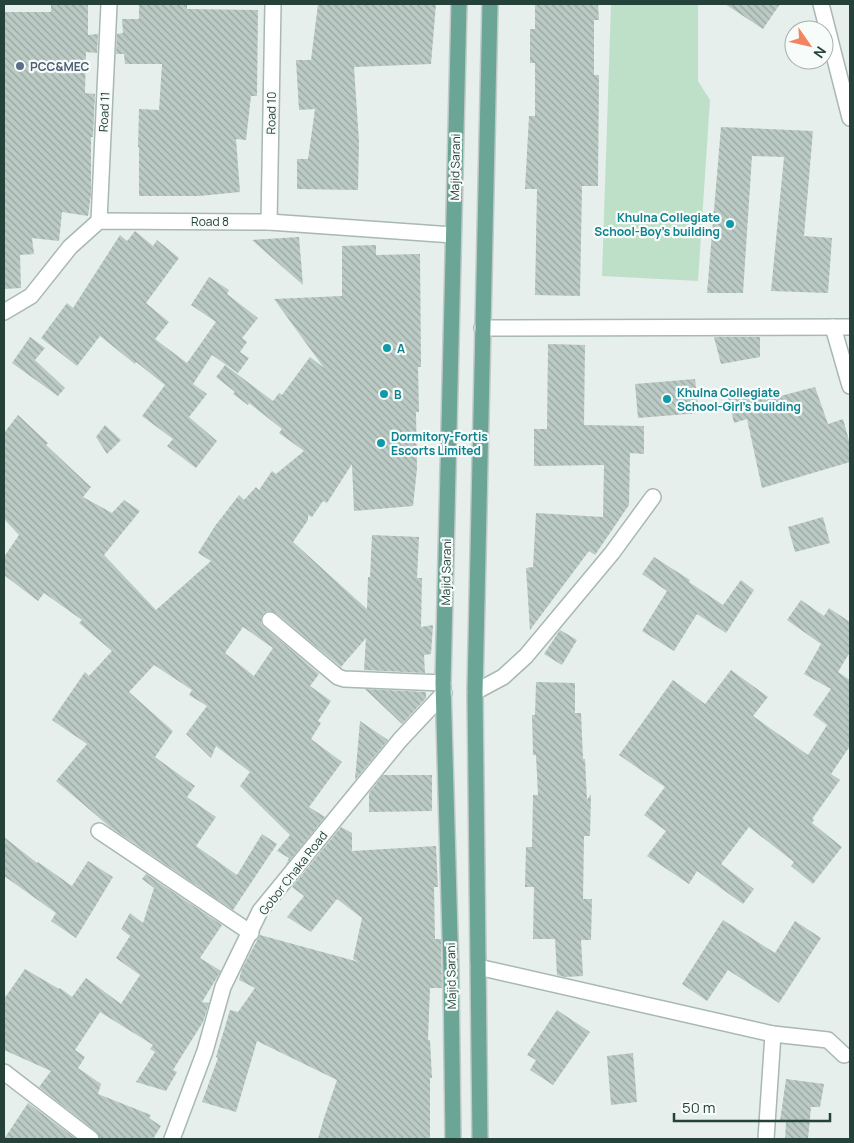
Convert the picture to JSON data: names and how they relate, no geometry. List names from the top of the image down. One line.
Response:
{"streets":{"main road":["Majid Sarani"],"street":["Road 11","Road 10","Road 8","Gobor Chaka Road"]},"crossings":[["Road 11","Road 8"],["Road 10","Road 8"],["Majid Sarani","Road 8"],["Majid Sarani","Gobor Chaka Road"]],"places":["PCC&MEC","Khulna Collegiate School-Boy's building","A","B","Khulna Collegiate School-Girl's building","Dormitory-Fortis Escorts Limited"],"scale_bar":"50 m","north":"bottom right"}
